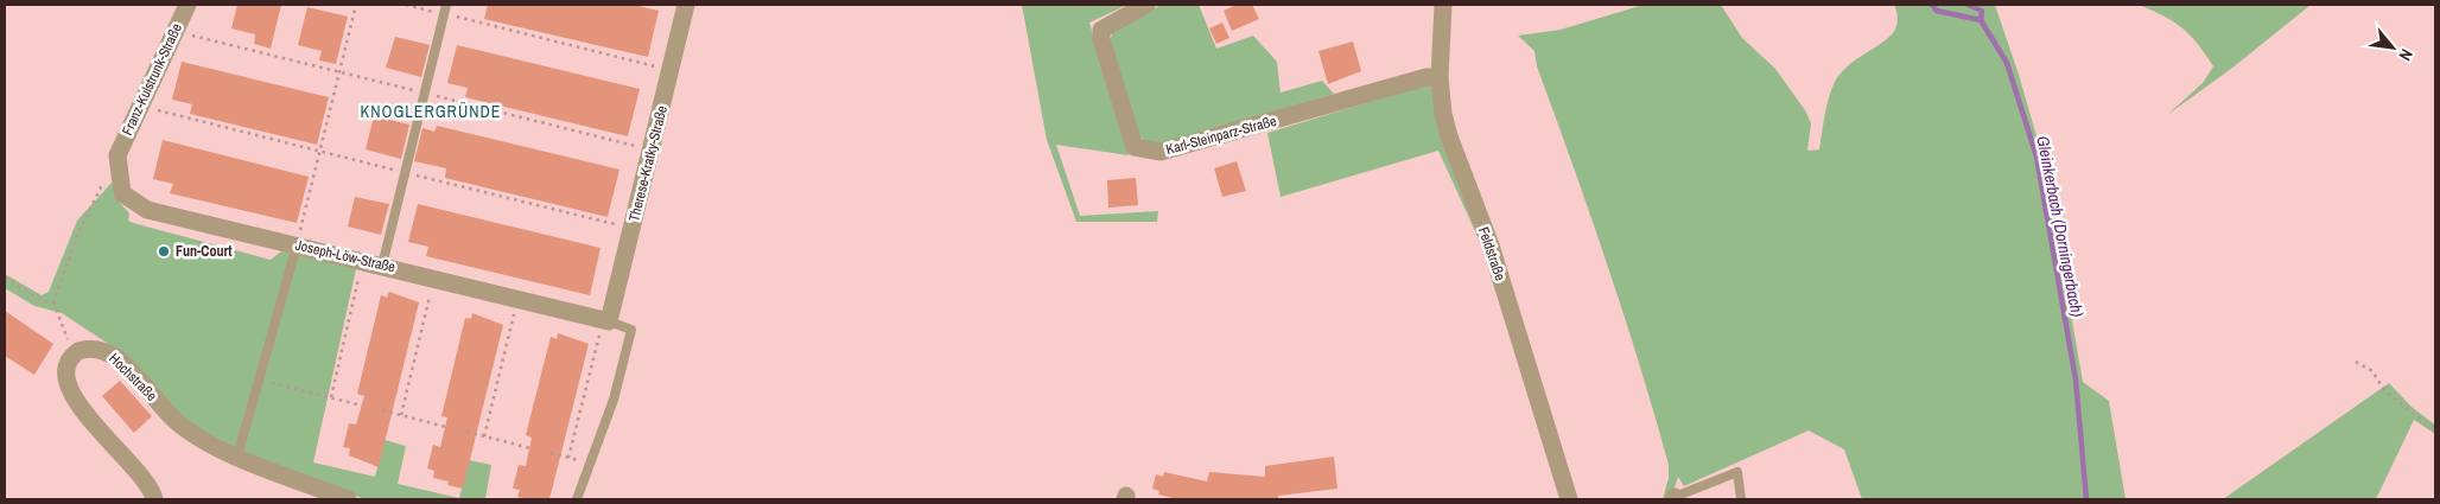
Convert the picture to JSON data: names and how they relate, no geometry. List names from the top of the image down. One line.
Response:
{"streets":{"street":["Franz-Kulstrunk-Straße","Karl-Steinparz-Straße","Therese-Kratky-Straße","Feldstraße","Joseph-Löw-Straße","Hochstraße"]},"crossings":[["Franz-Kulstrunk-Straße","Joseph-Löw-Straße"],["Karl-Steinparz-Straße","Feldstraße"],["Therese-Kratky-Straße","Joseph-Löw-Straße"]],"districts":["KNOGLERGRÜNDE"],"water":["Gleinkerbach (Dorningerbach)"],"places":["Fun-Court"],"north":"bottom right"}
